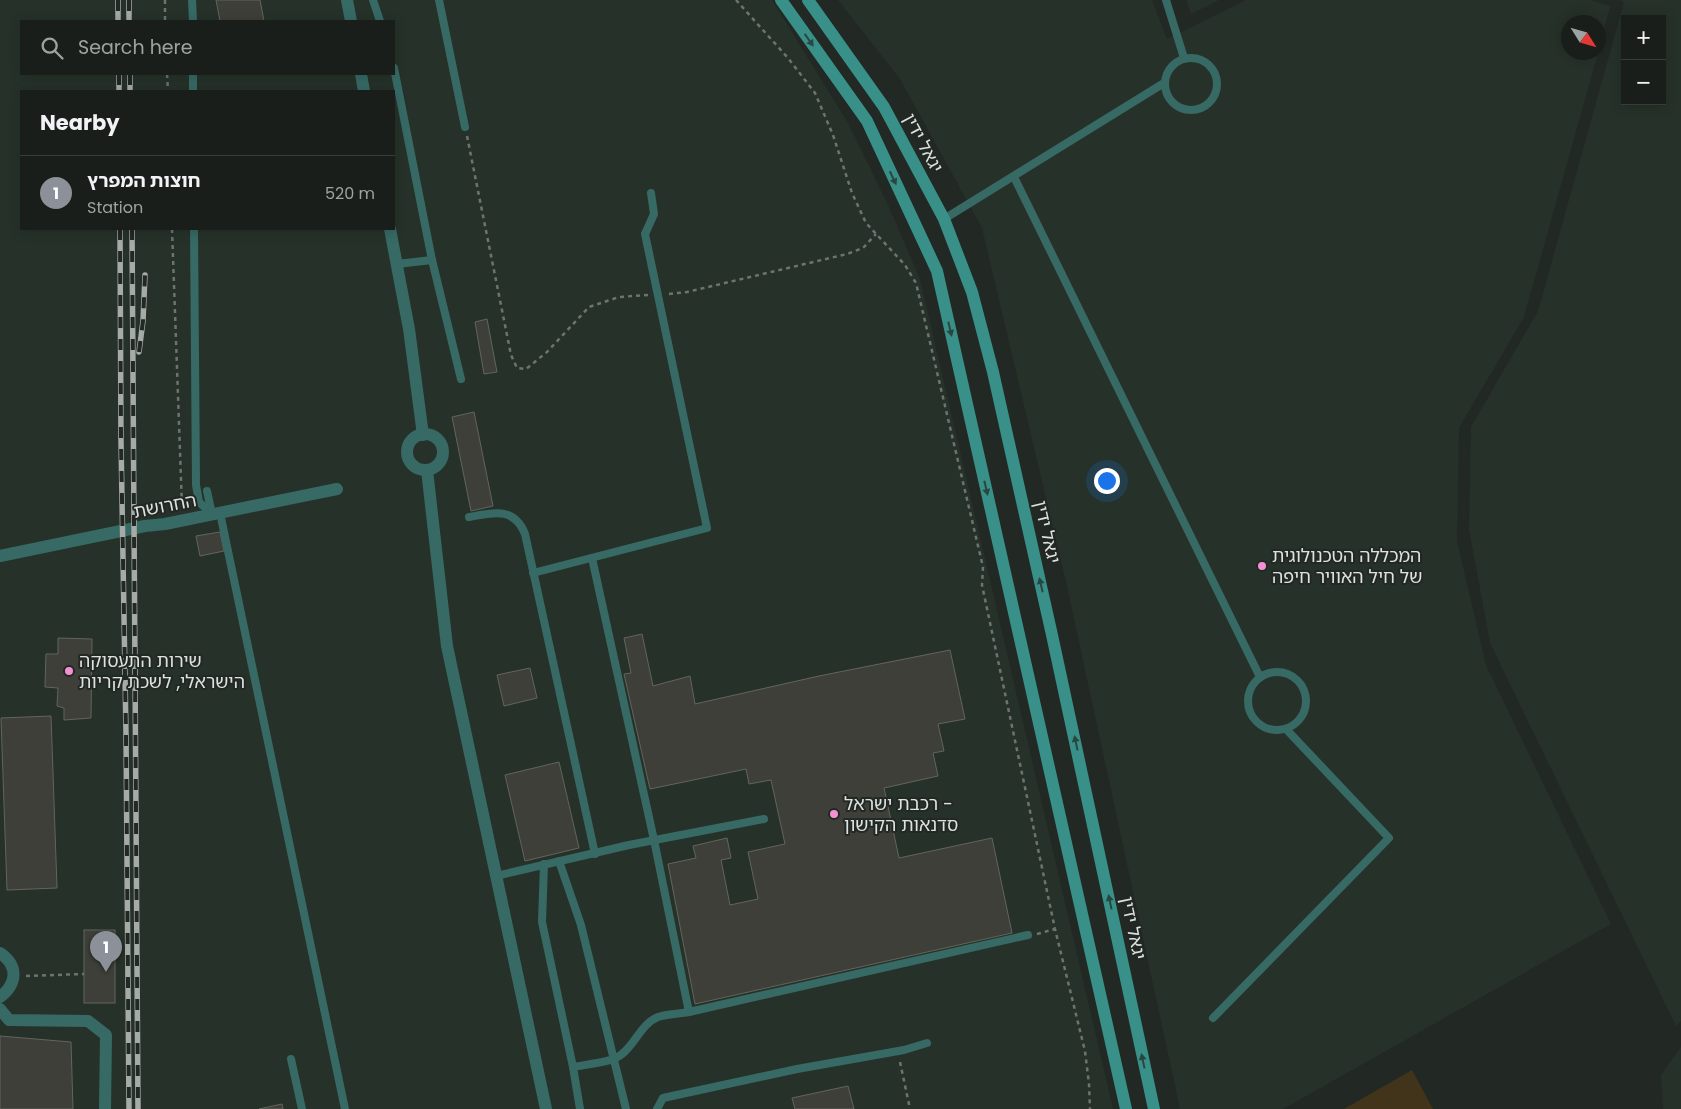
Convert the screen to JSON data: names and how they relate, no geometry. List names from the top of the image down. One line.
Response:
{"streets":{"main road":["יגאל ידין"],"street":["החרושת"]},"places":["המכללה הטכנולוגית של חיל האוויר חיפה","שירות התעסוקה הישראלי, לשכת קריות","רכבת ישראל - סדנאות הקישון"],"north":"bottom right","page":{"map_buttons":["+","−"],"search":"Search here","heading":"Nearby","list":[{"mark":"1","name":"חוצות המפרץ","note":"Station","value":"520 m"}],"pins":"1"}}
